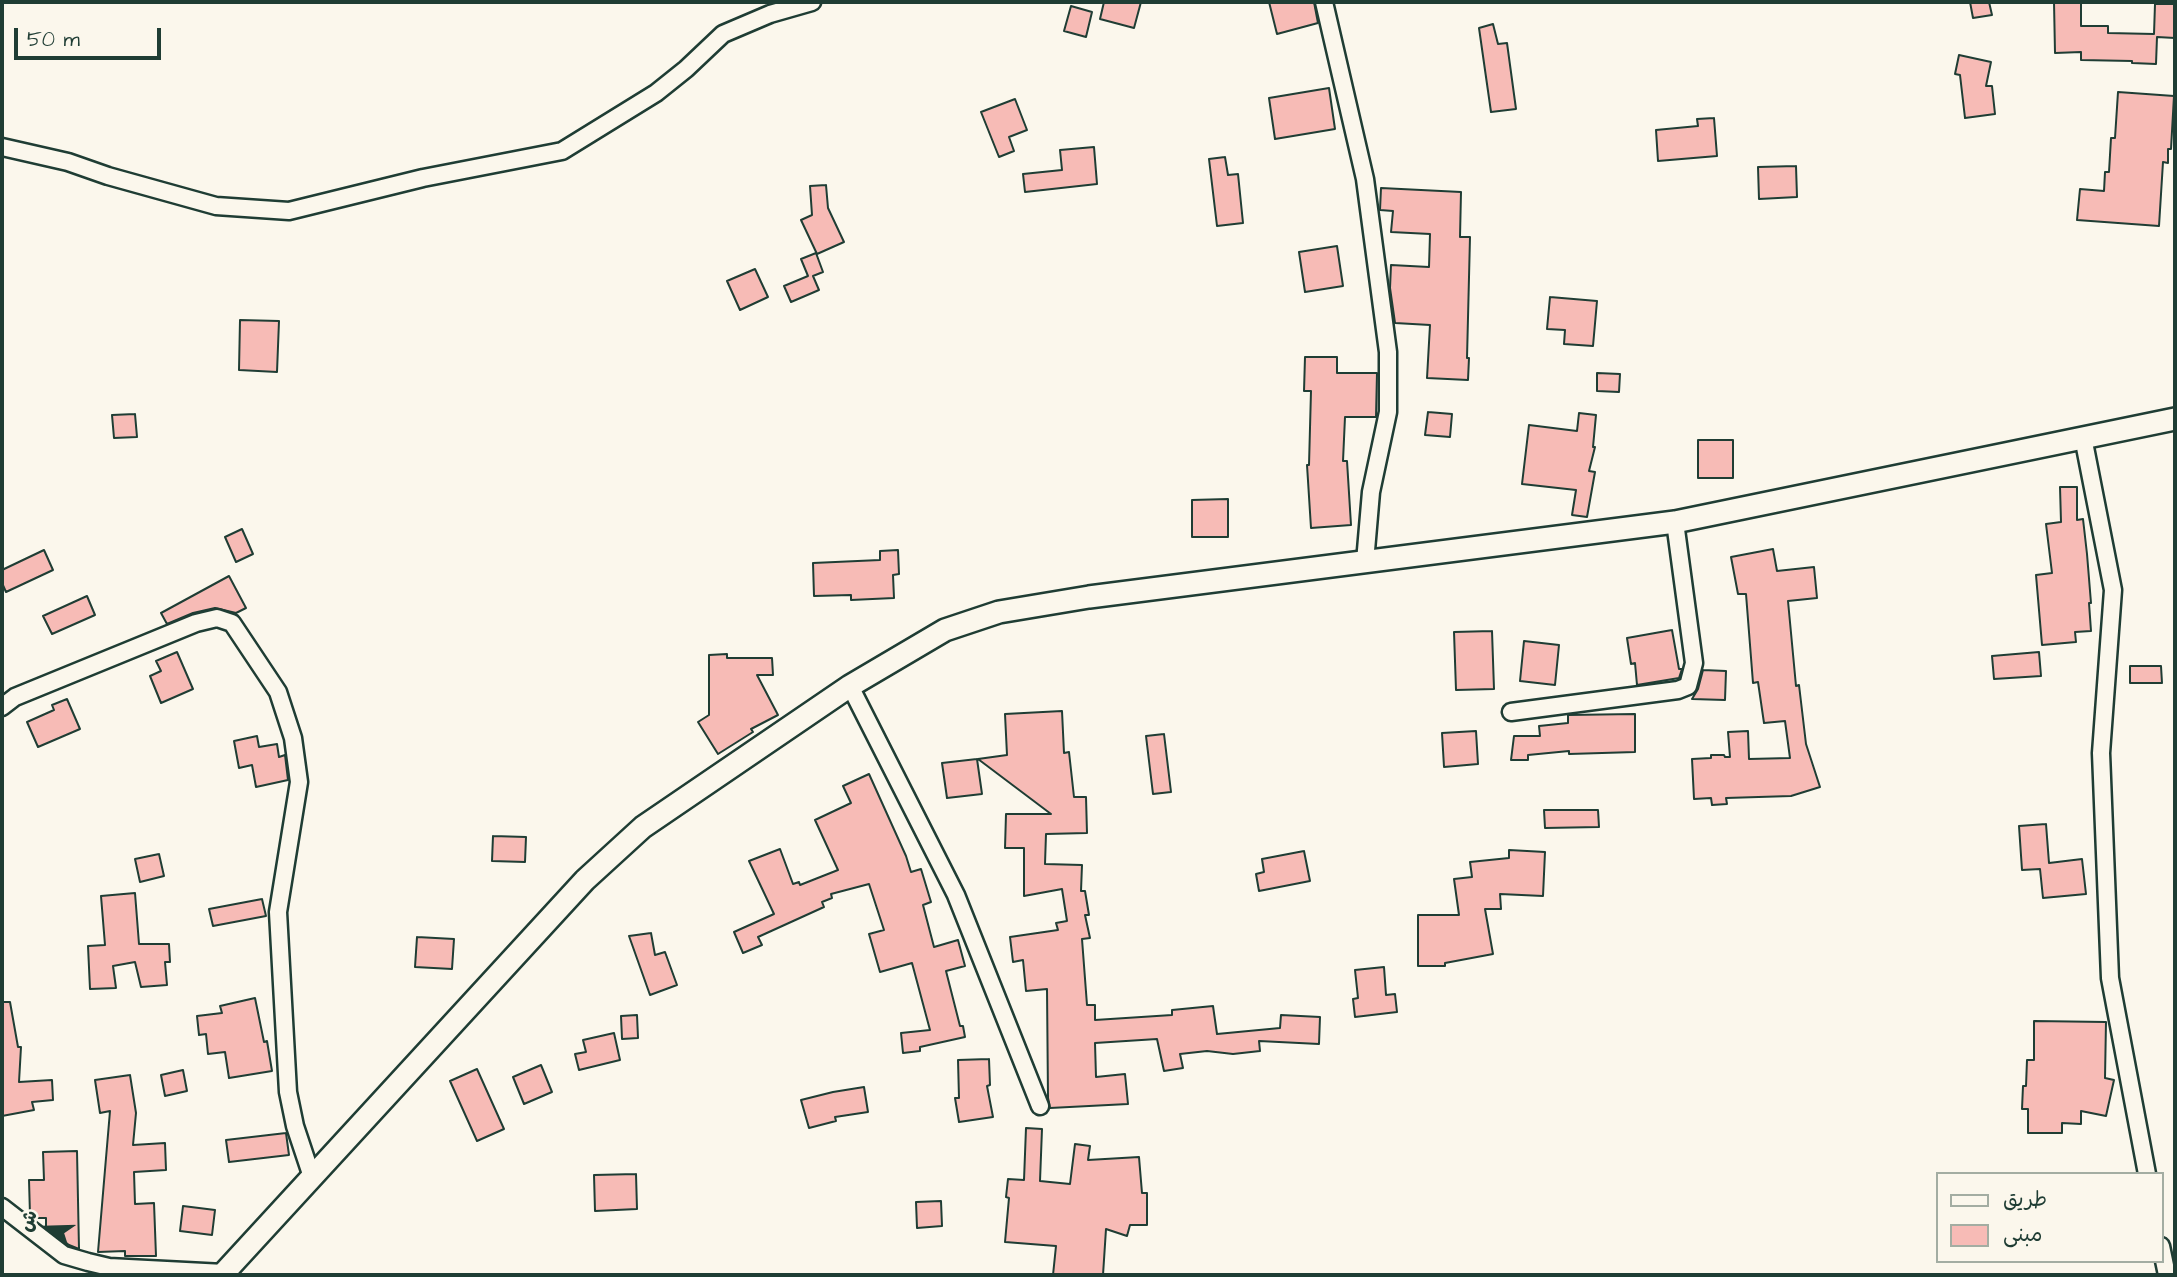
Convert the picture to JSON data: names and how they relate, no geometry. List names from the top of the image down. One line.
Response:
{"legend":["طريق","مبنى"],"scale_bar":"50 m","north":"left"}
